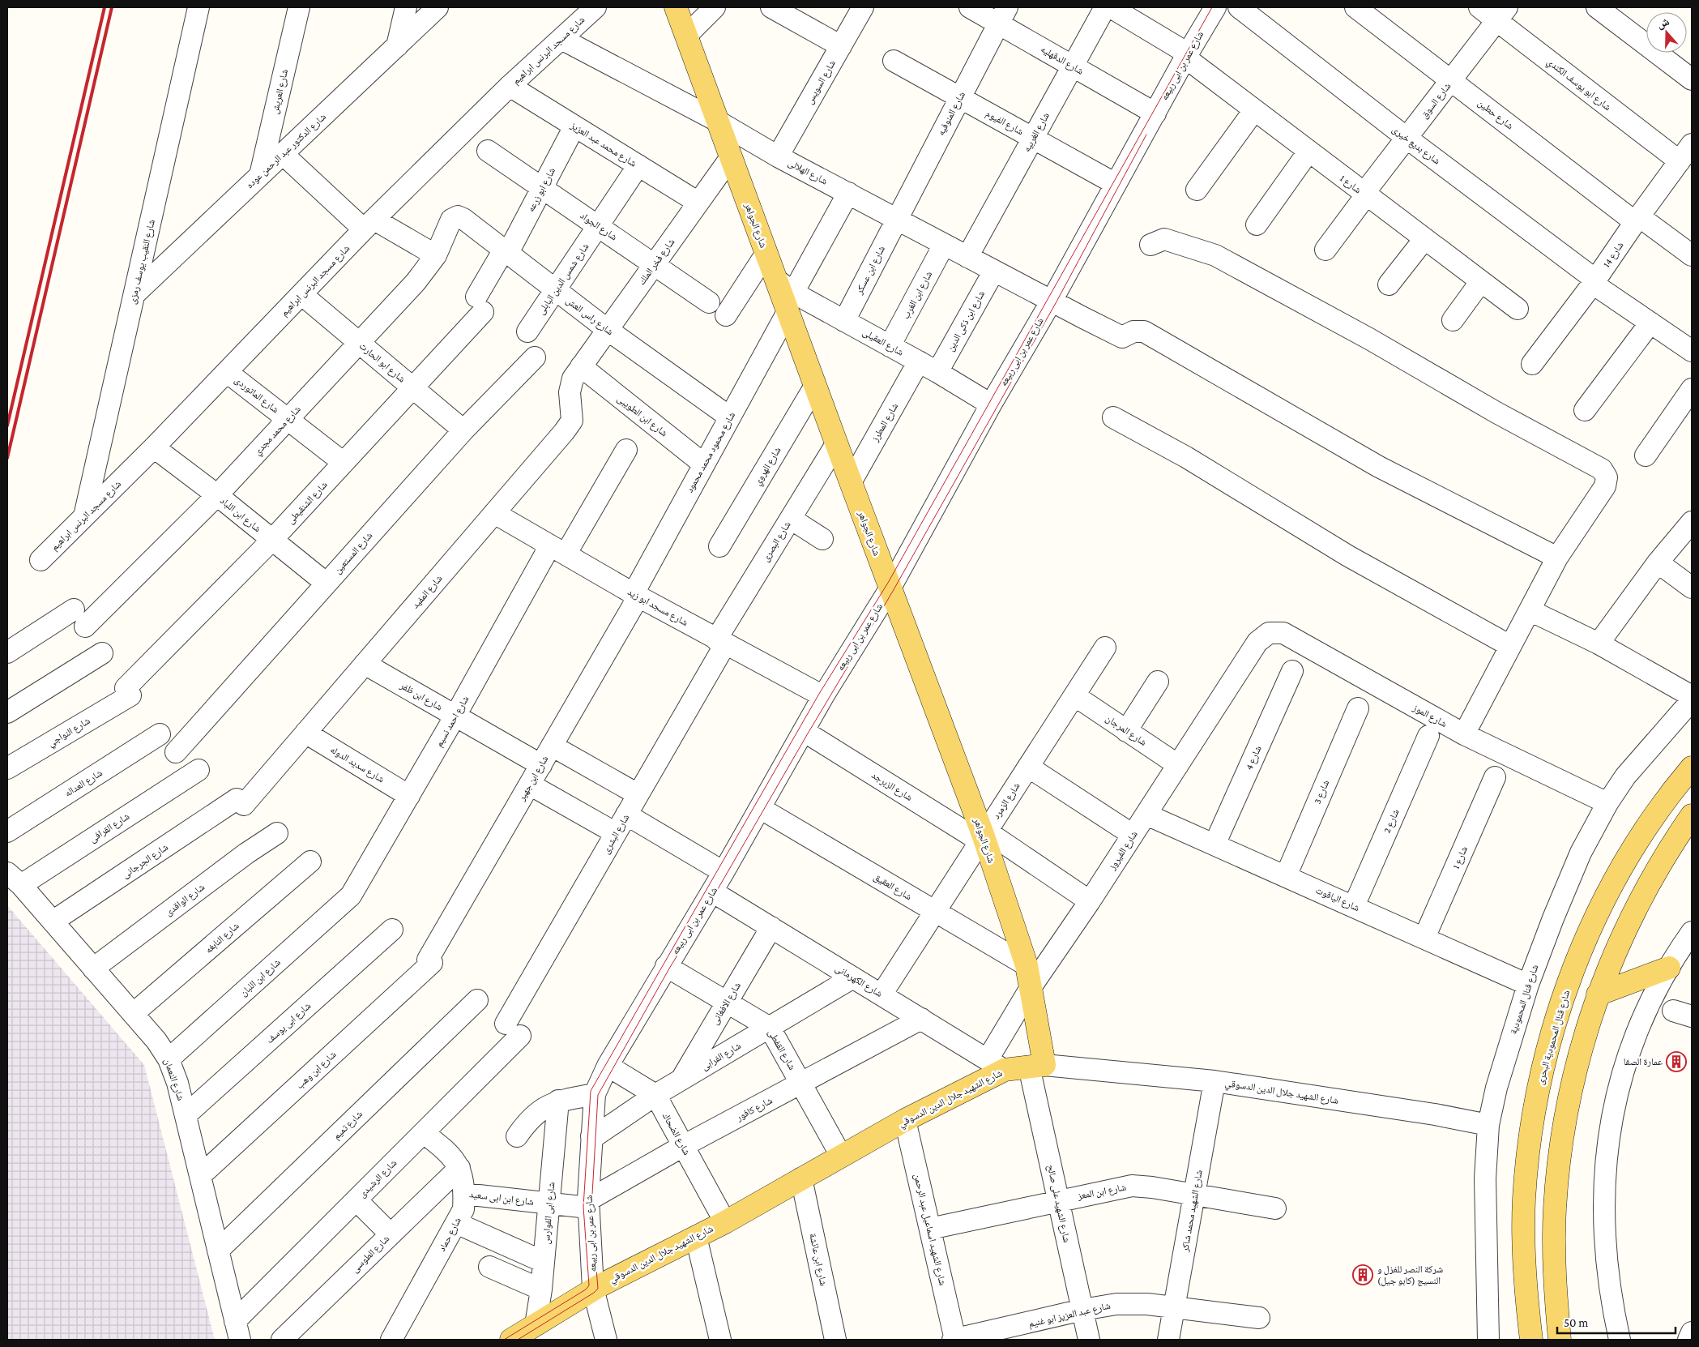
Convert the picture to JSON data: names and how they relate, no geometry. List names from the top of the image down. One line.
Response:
{"streets":{"main road":["شارع الجواهر","شارع قنال المحمودية البحرى","شارع الشهيد جلال الدين الدسوقي"],"street":["شارع مسجد البرنس ابراهيم","شارع الدقهليه","شارع عمر بن ابى ربيعه","شارع السويس","شارع ابو يوسف الكندي","شارع العريش","شارع السوق","شارع المنوفيه","شارع حطين","شارع الفيوم","شارع الغربيه","شارع محمد عبد العزيز","شارع بديع خيرى","شارع الدكتور عبد الرحمن عوده","شارع الهلالى","شارع 1","شارع ابو زرعه","شارع الجواد","شارع 14","شارع النقيب يوسف رمزى","شارع فخر الملك","شارع ابن عسكر","شارع شمس الدين البابلى","شارع ابن الغرب","شارع راس العش","شارع ابن ذكى الدين","شارع العقيلى","شارع ابو الحارث","شارع الماتوردى","شارع ابن الطويبى","شارع المطرز","شارع محمد مجدي","شارع محمود محمد محمود","شارع الهروي","شارع الشنقيطى","شارع ابن اللباد","شارع البصرى","شارع المستعين","شارع المفيد","شارع مسجد ابو زيد","شارع ابن ظفر","شارع الموز","شارع احمد نسيم","شارع المرجان","شارع النواجي","شارع 4","شارع سديد الدوله","شارع ابن جهير","شارع العداله","شارع الزبرجد","شارع 3","شارع الزمرد","شارع 2","شارع القرافى","شارع البشرى","شارع الفيروز","شارع الجرجانى","شارع العقيق","شارع الياقوت","شارع الواقدى","شارع النابغه","شارع ابن اللبان","شارع الكهرمانى","شارع قنال المحمودية","شارع الافغانى","شارع ابى يوسف","شارع القفطى","شارع الفرابى","شارع ابن وهب","شارع النعمان","شارع كافور","شارع تميم","شارع الضحاك","شارع الرشيدى","شارع ابن المعز","شارع ابن ابى سعيد","شارع الشهيد على صالح","شارع الشهيد محمد شاكر","شارع ابى الفوارس","شارع الشهيد اسماعيل عبد الرحمن","شارع حماد","شارع الطوسى","شارع ابن عائشة","شارع عبد العزيز ابو غنيم"]},"crossings":[["شارع مسجد البرنس ابراهيم","شارع محمد عبد العزيز"],["شارع مسجد البرنس ابراهيم","شارع الهلالى"],["شارع مسجد البرنس ابراهيم","شارع النقيب يوسف رمزى"],["شارع مسجد البرنس ابراهيم","شارع ابو الحارث"],["شارع مسجد البرنس ابراهيم","شارع الماتوردى"],["شارع مسجد البرنس ابراهيم","شارع ابن اللباد"],["شارع الدقهليه","شارع عمر بن ابى ربيعه"],["شارع الدقهليه","شارع المنوفيه"],["شارع الدقهليه","شارع الغربيه"],["شارع عمر بن ابى ربيعه","شارع الفيوم"],["شارع عمر بن ابى ربيعه","شارع الهلالى"],["شارع عمر بن ابى ربيعه","شارع 1"],["شارع عمر بن ابى ربيعه","شارع الجواهر"],["شارع عمر بن ابى ربيعه","شارع العقيلى"],["شارع عمر بن ابى ربيعه","شارع مسجد ابو زيد"],["شارع عمر بن ابى ربيعه","شارع الزبرجد"],["شارع عمر بن ابى ربيعه","شارع العقيق"],["شارع عمر بن ابى ربيعه","شارع الكهرمانى"],["شارع عمر بن ابى ربيعه","شارع القفطى"],["شارع عمر بن ابى ربيعه","شارع الفرابى"],["شارع عمر بن ابى ربيعه","شارع الشهيد جلال الدين الدسوقي"],["شارع عمر بن ابى ربيعه","شارع كافور"],["شارع عمر بن ابى ربيعه","شارع ابن ابى سعيد"],["شارع السويس","شارع الهلالى"],["شارع ابو يوسف الكندي","شارع السوق"],["شارع ابو يوسف الكندي","شارع 14"],["شارع العريش","شارع الدكتور عبد الرحمن عوده"],["شارع السوق","شارع حطين"],["شارع السوق","شارع بديع خيرى"],["شارع السوق","شارع 1"],["شارع المنوفيه","شارع الفيوم"],["شارع المنوفيه","شارع الهلالى"],["شارع المنوفيه","شارع ابن عسكر"],["شارع حطين","شارع 14"],["شارع الفيوم","شارع الغربيه"],["شارع الغربيه","شارع الهلالى"],["شارع محمد عبد العزيز","شارع ابو زرعه"],["شارع محمد عبد العزيز","شارع فخر الملك"],["شارع محمد عبد العزيز","شارع شمس الدين البابلى"],["شارع بديع خيرى","شارع 14"],["شارع الدكتور عبد الرحمن عوده","شارع النقيب يوسف رمزى"],["شارع الهلالى","شارع الجواهر"],["شارع الهلالى","شارع ابن عسكر"],["شارع الهلالى","شارع ابن الغرب"],["شارع الهلالى","شارع ابن ذكى الدين"],["شارع الهلالى","شارع محمود محمد محمود"],["شارع 1","شارع الياقوت"],["شارع ابو زرعه","شارع الجواد"],["شارع ابو زرعه","شارع راس العش"],["شارع ابو زرعه","شارع الشنقيطى"],["شارع الجواهر","شارع فخر الملك"],["شارع الجواهر","شارع العقيلى"],["شارع الجواهر","شارع المطرز"],["شارع الجواهر","شارع محمود محمد محمود"],["شارع الجواهر","شارع الهروي"],["شارع الجواهر","شارع البصرى"],["شارع الجواهر","شارع الزبرجد"],["شارع الجواهر","شارع الزمرد"],["شارع الجواهر","شارع الفيروز"],["شارع الجواهر","شارع العقيق"],["شارع الجواهر","شارع الشهيد جلال الدين الدسوقي"],["شارع الجواهر","شارع الشهيد على صالح"],["شارع الجواد","شارع فخر الملك"],["شارع الجواد","شارع شمس الدين البابلى"],["شارع فخر الملك","شارع راس العش"],["شارع فخر الملك","شارع ابن الطويبى"],["شارع فخر الملك","شارع المفيد"],["شارع ابن عسكر","شارع العقيلى"],["شارع شمس الدين البابلى","شارع راس العش"],["شارع ابن الغرب","شارع العقيلى"],["شارع راس العش","شارع محمد مجدي"],["شارع راس العش","شارع محمود محمد محمود"],["شارع ابن ذكى الدين","شارع العقيلى"],["شارع العقيلى","شارع المطرز"],["شارع العقيلى","شارع محمود محمد محمود"],["شارع ابو الحارث","شارع محمد مجدي"],["شارع ابو الحارث","شارع الشنقيطى"],["شارع ابو الحارث","شارع المستعين"],["شارع الماتوردى","شارع محمد مجدي"],["شارع الماتوردى","شارع الشنقيطى"],["شارع ابن الطويبى","شارع محمود محمد محمود"],["شارع ابن الطويبى","شارع المفيد"],["شارع محمد مجدي","شارع ابن اللباد"],["شارع محمود محمد محمود","شارع مسجد ابو زيد"],["شارع محمود محمد محمود","شارع ابن جهير"],["شارع الشنقيطى","شارع ابن اللباد"],["شارع الشنقيطى","شارع النواجي"],["شارع ابن اللباد","شارع المستعين"],["شارع البصرى","شارع مسجد ابو زيد"],["شارع البصرى","شارع البشرى"],["شارع المفيد","شارع مسجد ابو زيد"],["شارع المفيد","شارع ابن ظفر"],["شارع المفيد","شارع سديد الدوله"],["شارع المفيد","شارع الجرجانى"],["شارع مسجد ابو زيد","شارع احمد نسيم"],["شارع مسجد ابو زيد","شارع ابن جهير"],["شارع مسجد ابو زيد","شارع البشرى"],["شارع ابن ظفر","شارع احمد نسيم"],["شارع ابن ظفر","شارع ابن جهير"],["شارع الموز","شارع الفيروز"],["شارع الموز","شارع قنال المحمودية"],["شارع احمد نسيم","شارع سديد الدوله"],["شارع احمد نسيم","شارع ابن اللبان"],["شارع المرجان","شارع الزمرد"],["شارع المرجان","شارع الفيروز"],["شارع 4","شارع الياقوت"],["شارع ابن جهير","شارع ابن وهب"],["شارع الزبرجد","شارع الزمرد"],["شارع الزبرجد","شارع الفيروز"],["شارع 3","شارع الياقوت"],["شارع الزمرد","شارع العقيق"],["شارع الزمرد","شارع الكهرمانى"],["شارع 2","شارع الياقوت"],["شارع القرافى","شارع النعمان"],["شارع البشرى","شارع الرشيدى"],["شارع الفيروز","شارع الياقوت"],["شارع الفيروز","شارع الكهرمانى"],["شارع الفيروز","شارع الشهيد جلال الدين الدسوقي"],["شارع الجرجانى","شارع النعمان"],["شارع الياقوت","شارع قنال المحمودية"],["شارع الواقدى","شارع النعمان"],["شارع النابغه","شارع النعمان"],["شارع ابن اللبان","شارع النعمان"],["شارع الكهرمانى","شارع الافغانى"],["شارع الكهرمانى","شارع الفرابى"],["شارع الكهرمانى","شارع الشهيد جلال الدين الدسوقي"],["شارع الكهرمانى","شارع كافور"],["شارع قنال المحمودية","شارع الشهيد جلال الدين الدسوقي"],["شارع الافغانى","شارع القفطى"],["شارع الافغانى","شارع الفرابى"],["شارع ابى يوسف","شارع النعمان"],["شارع القفطى","شارع الفرابى"],["شارع القفطى","شارع الشهيد جلال الدين الدسوقي"],["شارع القفطى","شارع كافور"],["شارع الفرابى","شارع الضحاك"],["شارع ابن وهب","شارع النعمان"],["شارع النعمان","شارع تميم"],["شارع النعمان","شارع الرشيدى"],["شارع الشهيد جلال الدين الدسوقي","شارع الضحاك"],["شارع الشهيد جلال الدين الدسوقي","شارع الشهيد على صالح"],["شارع الشهيد جلال الدين الدسوقي","شارع الشهيد محمد شاكر"],["شارع الشهيد جلال الدين الدسوقي","شارع ابى الفوارس"],["شارع الشهيد جلال الدين الدسوقي","شارع الشهيد اسماعيل عبد الرحمن"],["شارع الشهيد جلال الدين الدسوقي","شارع ابن عائشة"],["شارع كافور","شارع الضحاك"],["شارع كافور","شارع ابن ابى سعيد"],["شارع الرشيدى","شارع حماد"],["شارع ابن المعز","شارع الشهيد على صالح"],["شارع ابن المعز","شارع الشهيد محمد شاكر"],["شارع ابن المعز","شارع الشهيد اسماعيل عبد الرحمن"],["شارع ابن ابى سعيد","شارع ابى الفوارس"],["شارع ابن ابى سعيد","شارع حماد"],["شارع الشهيد على صالح","شارع عبد العزيز ابو غنيم"],["شارع الشهيد محمد شاكر","شارع عبد العزيز ابو غنيم"],["شارع الشهيد اسماعيل عبد الرحمن","شارع عبد العزيز ابو غنيم"],["شارع حماد","شارع الطوسى"]],"places":{"building":["عمارة الصفا","شركة النصر للغزل و النسيج (كابو جيل)"]},"scale_bar":"50 m","north":"top"}
